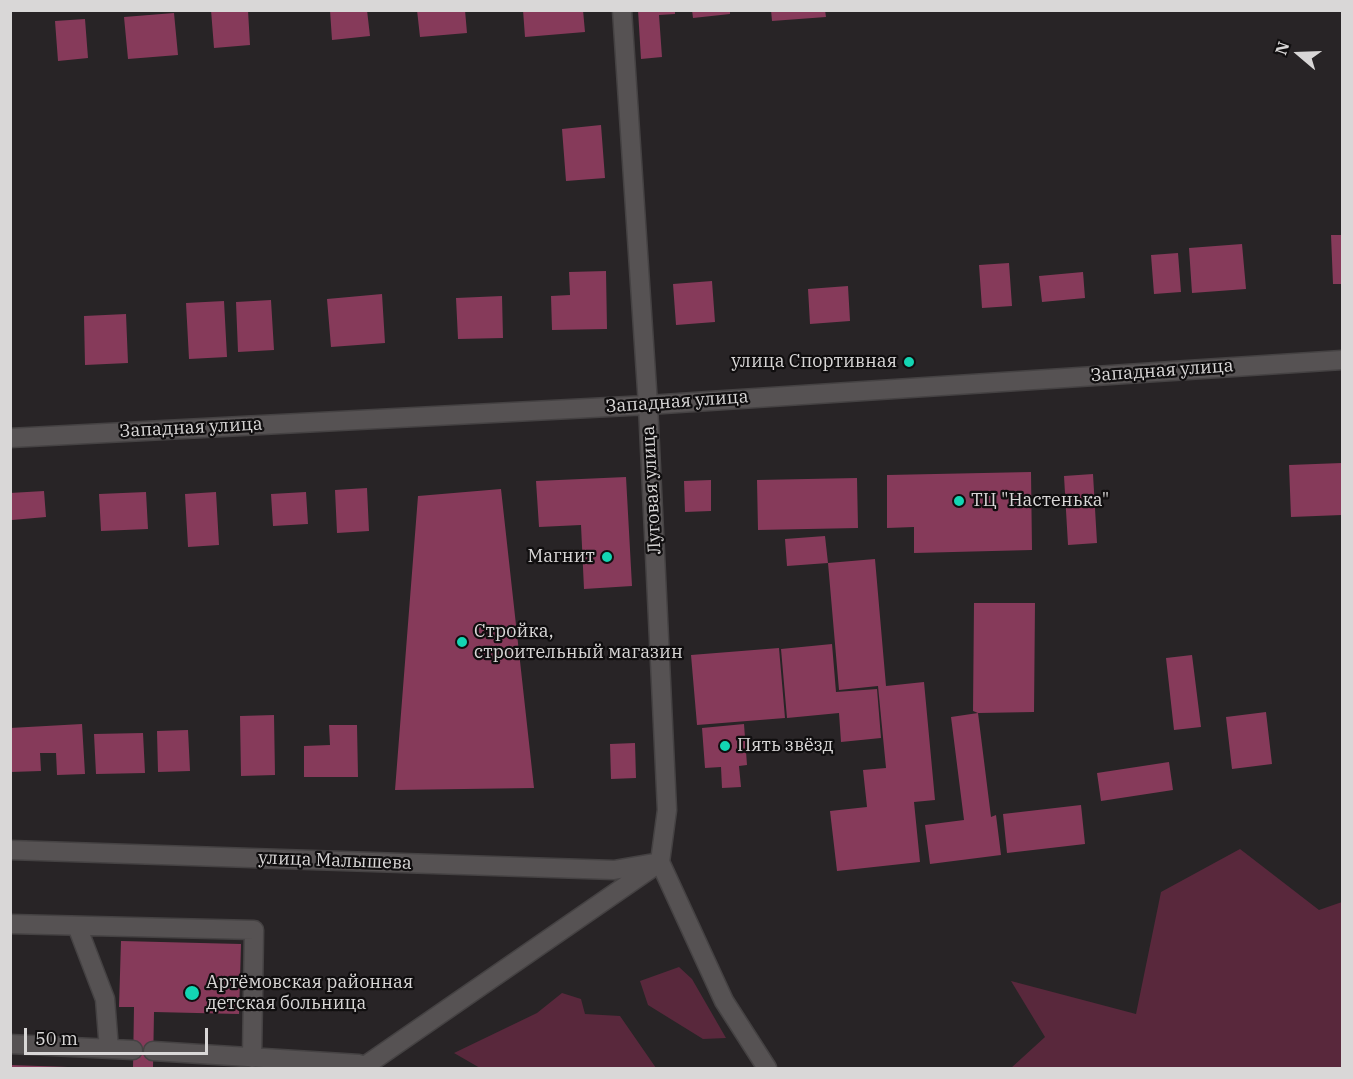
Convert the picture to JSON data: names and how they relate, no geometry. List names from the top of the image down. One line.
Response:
{"streets":{"street":["Западная улица","Луговая улица","улица Малышева"]},"crossings":[["Западная улица","Луговая улица"],["Луговая улица","улица Малышева"]],"places":["улица Спортивная","ТЦ \"Настенька\"","Магнит","Стройка, строительный магазин","Пять звёзд","Артёмовская районная детская больница"],"scale_bar":"50 m","north":"left"}
